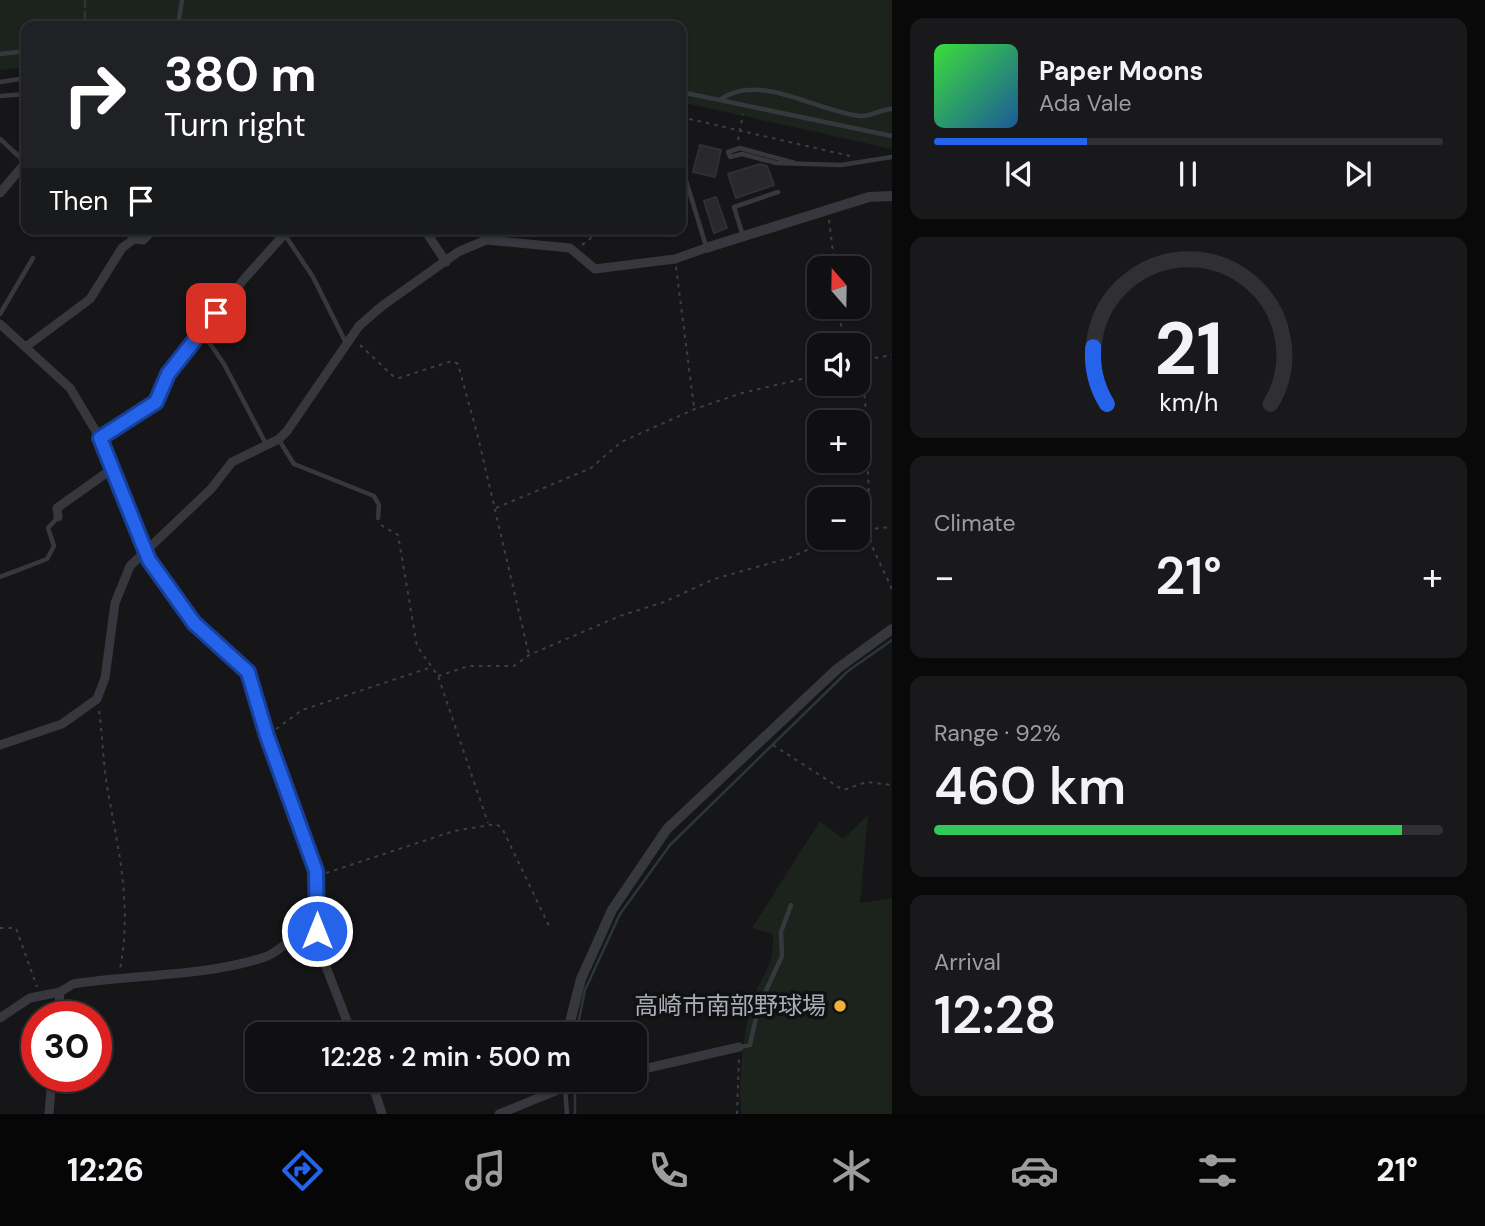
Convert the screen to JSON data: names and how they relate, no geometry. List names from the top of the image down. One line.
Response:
{"places":["高崎市南部野球場"],"north":"top","page":{"turn":["380 m","Turn right"],"song":["Paper Moons","Ada Vale"],"then":"Then","map_buttons":["+","−"],"tile":["Climate",["Range · 92%","460 km"],["Arrival","12:28"]],"heat":["−","21°","+"],"limit":"30","trip":"12:28 · 2 min · 500 m","tabs":["12:26","21°"],"gauge":["21","km/h"]}}
